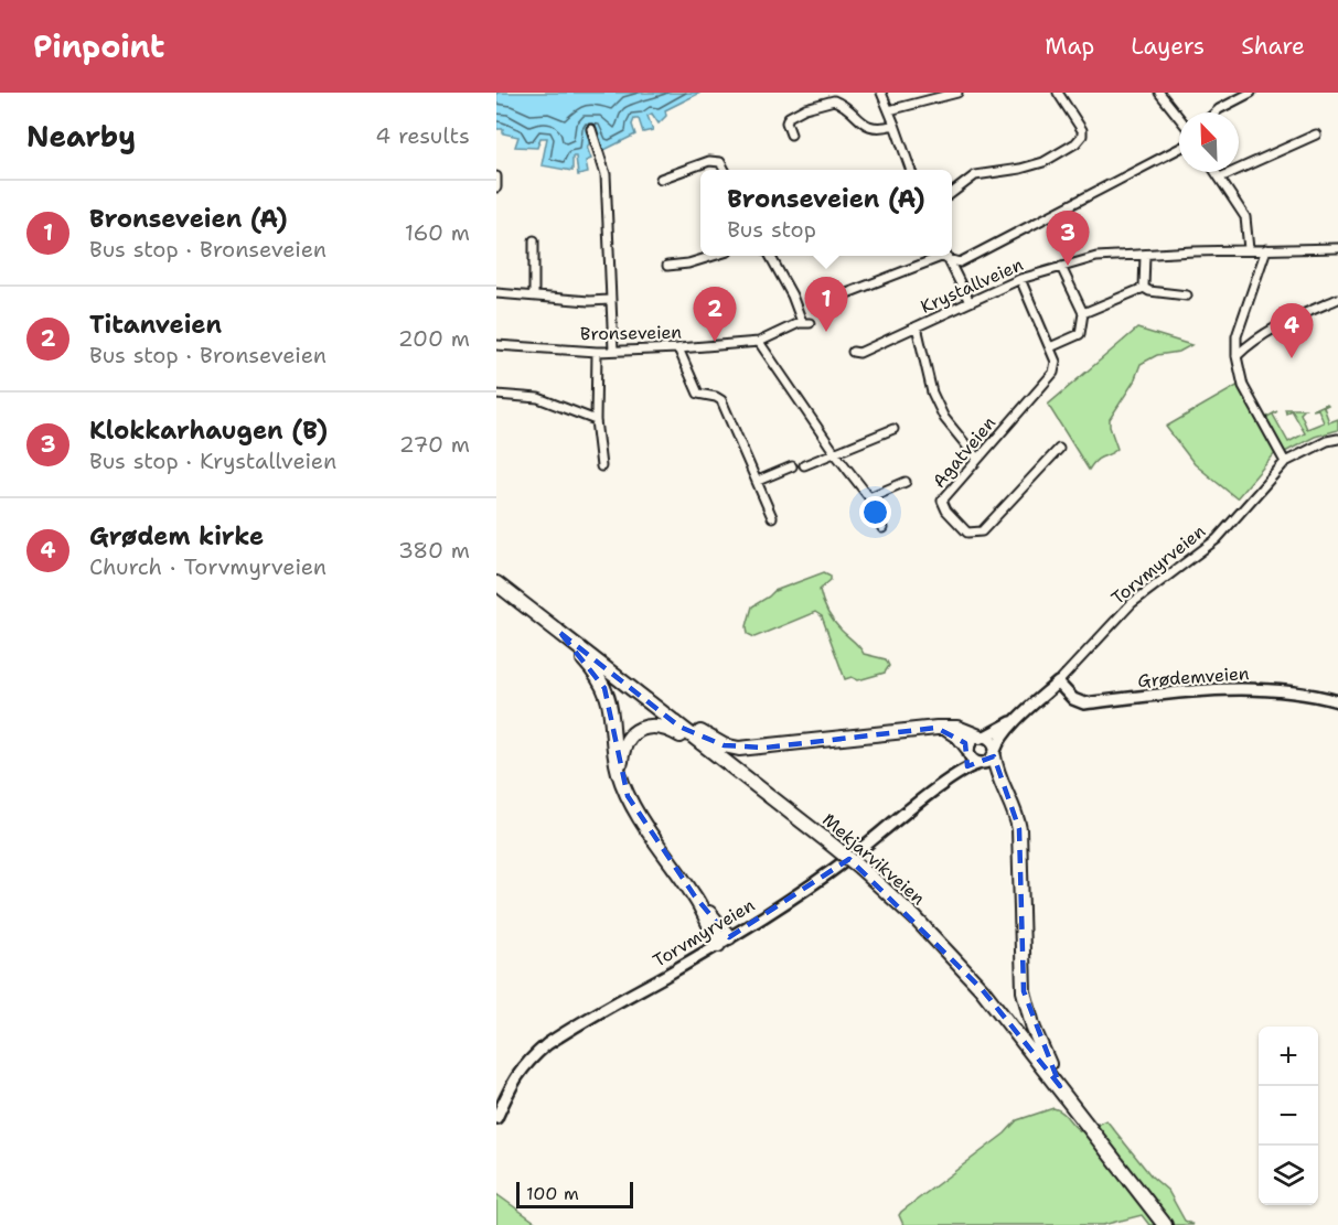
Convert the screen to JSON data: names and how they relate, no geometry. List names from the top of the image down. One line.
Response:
{"streets":{"highway":["Mekjarvikveien"],"main road":["Torvmyrveien","Grødemveien"],"street":["Krystallveien","Bronseveien","Agatveien"]},"crossings":[["Krystallveien","Agatveien"],["Torvmyrveien","Grødemveien"]],"scale_bar":"100 m","north":"top left","page":{"header":"Pinpoint","nav":["Map","Layers","Share"],"heading":["Nearby","4 results"],"popup":["Bronseveien (A)","Bus stop"],"list":[{"mark":"1","name":"Bronseveien (A)","note":"Bus stop · Bronseveien","value":"160 m"},{"mark":"2","name":"Titanveien","note":"Bus stop · Bronseveien","value":"200 m"},{"mark":"3","name":"Klokkarhaugen (B)","note":"Bus stop · Krystallveien","value":"270 m"},{"mark":"4","name":"Grødem kirke","note":"Church · Torvmyrveien","value":"380 m"}],"pins":["3","1","2","4"],"map_buttons":["+","−"],"scale":"100 m"}}
